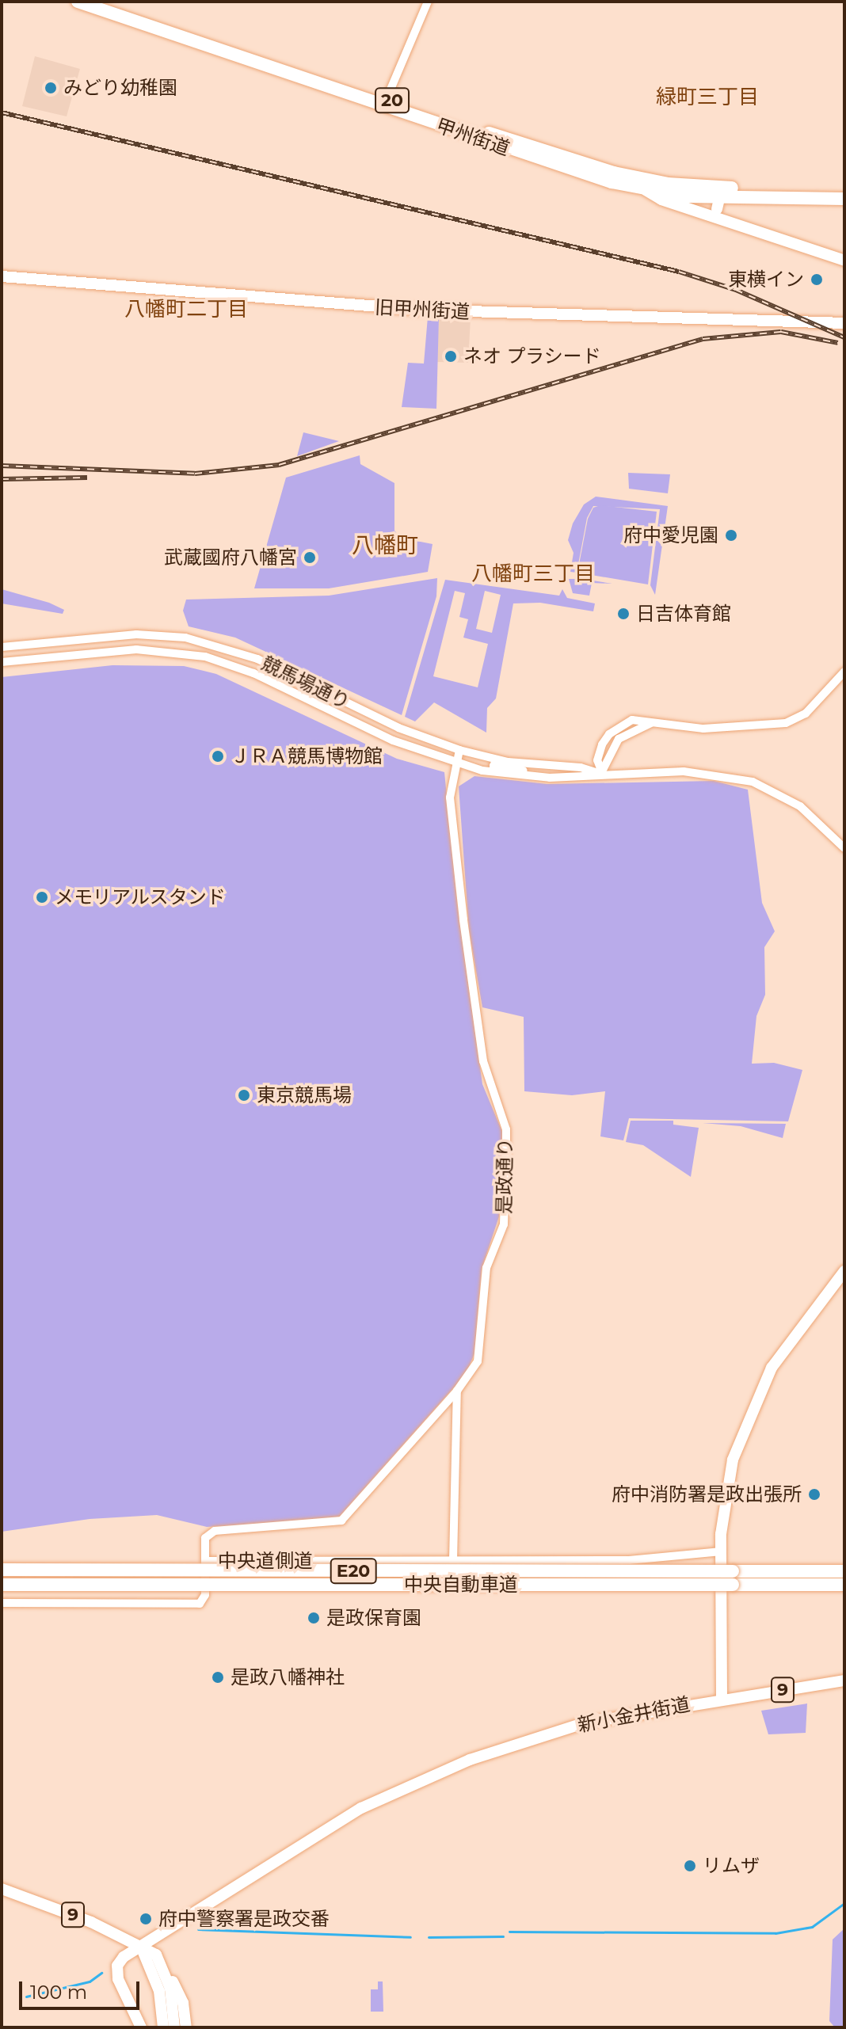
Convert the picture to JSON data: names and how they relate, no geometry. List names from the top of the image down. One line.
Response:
{"streets":{"highway":["20","甲州街道","E20","中央自動車道"],"main road":["旧甲州街道","9","新小金井街道"],"street":["競馬場通り","是政通り","中央道側道"]},"crossings":[["競馬場通り","是政通り"],["是政通り","中央道側道"],["9","新小金井街道"]],"districts":["緑町三丁目","八幡町二丁目","八幡町","八幡町三丁目"],"places":["みどり幼稚園","東横イン","ネオ プラシード","府中愛児園","武蔵國府八幡宮","日吉体育館","ＪＲＡ競馬博物館","メモリアルスタンド","東京競馬場","府中消防署是政出張所","是政保育園","是政八幡神社","リムザ","府中警察署是政交番"],"scale_bar":"100 m"}
